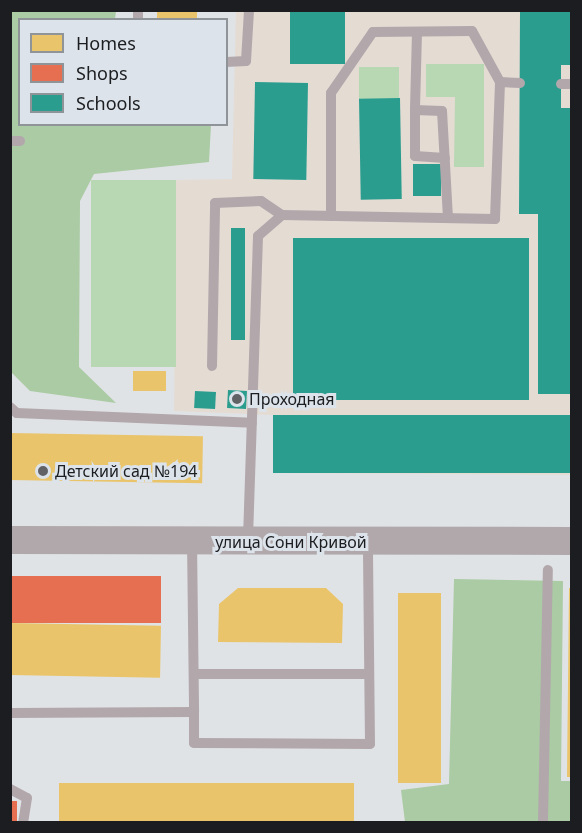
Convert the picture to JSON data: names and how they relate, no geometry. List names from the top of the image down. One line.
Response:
{"streets":{"street":["улица Сони Кривой"]},"places":["Проходная","Детский сад №194"],"legend":["Homes","Shops","Schools"]}
